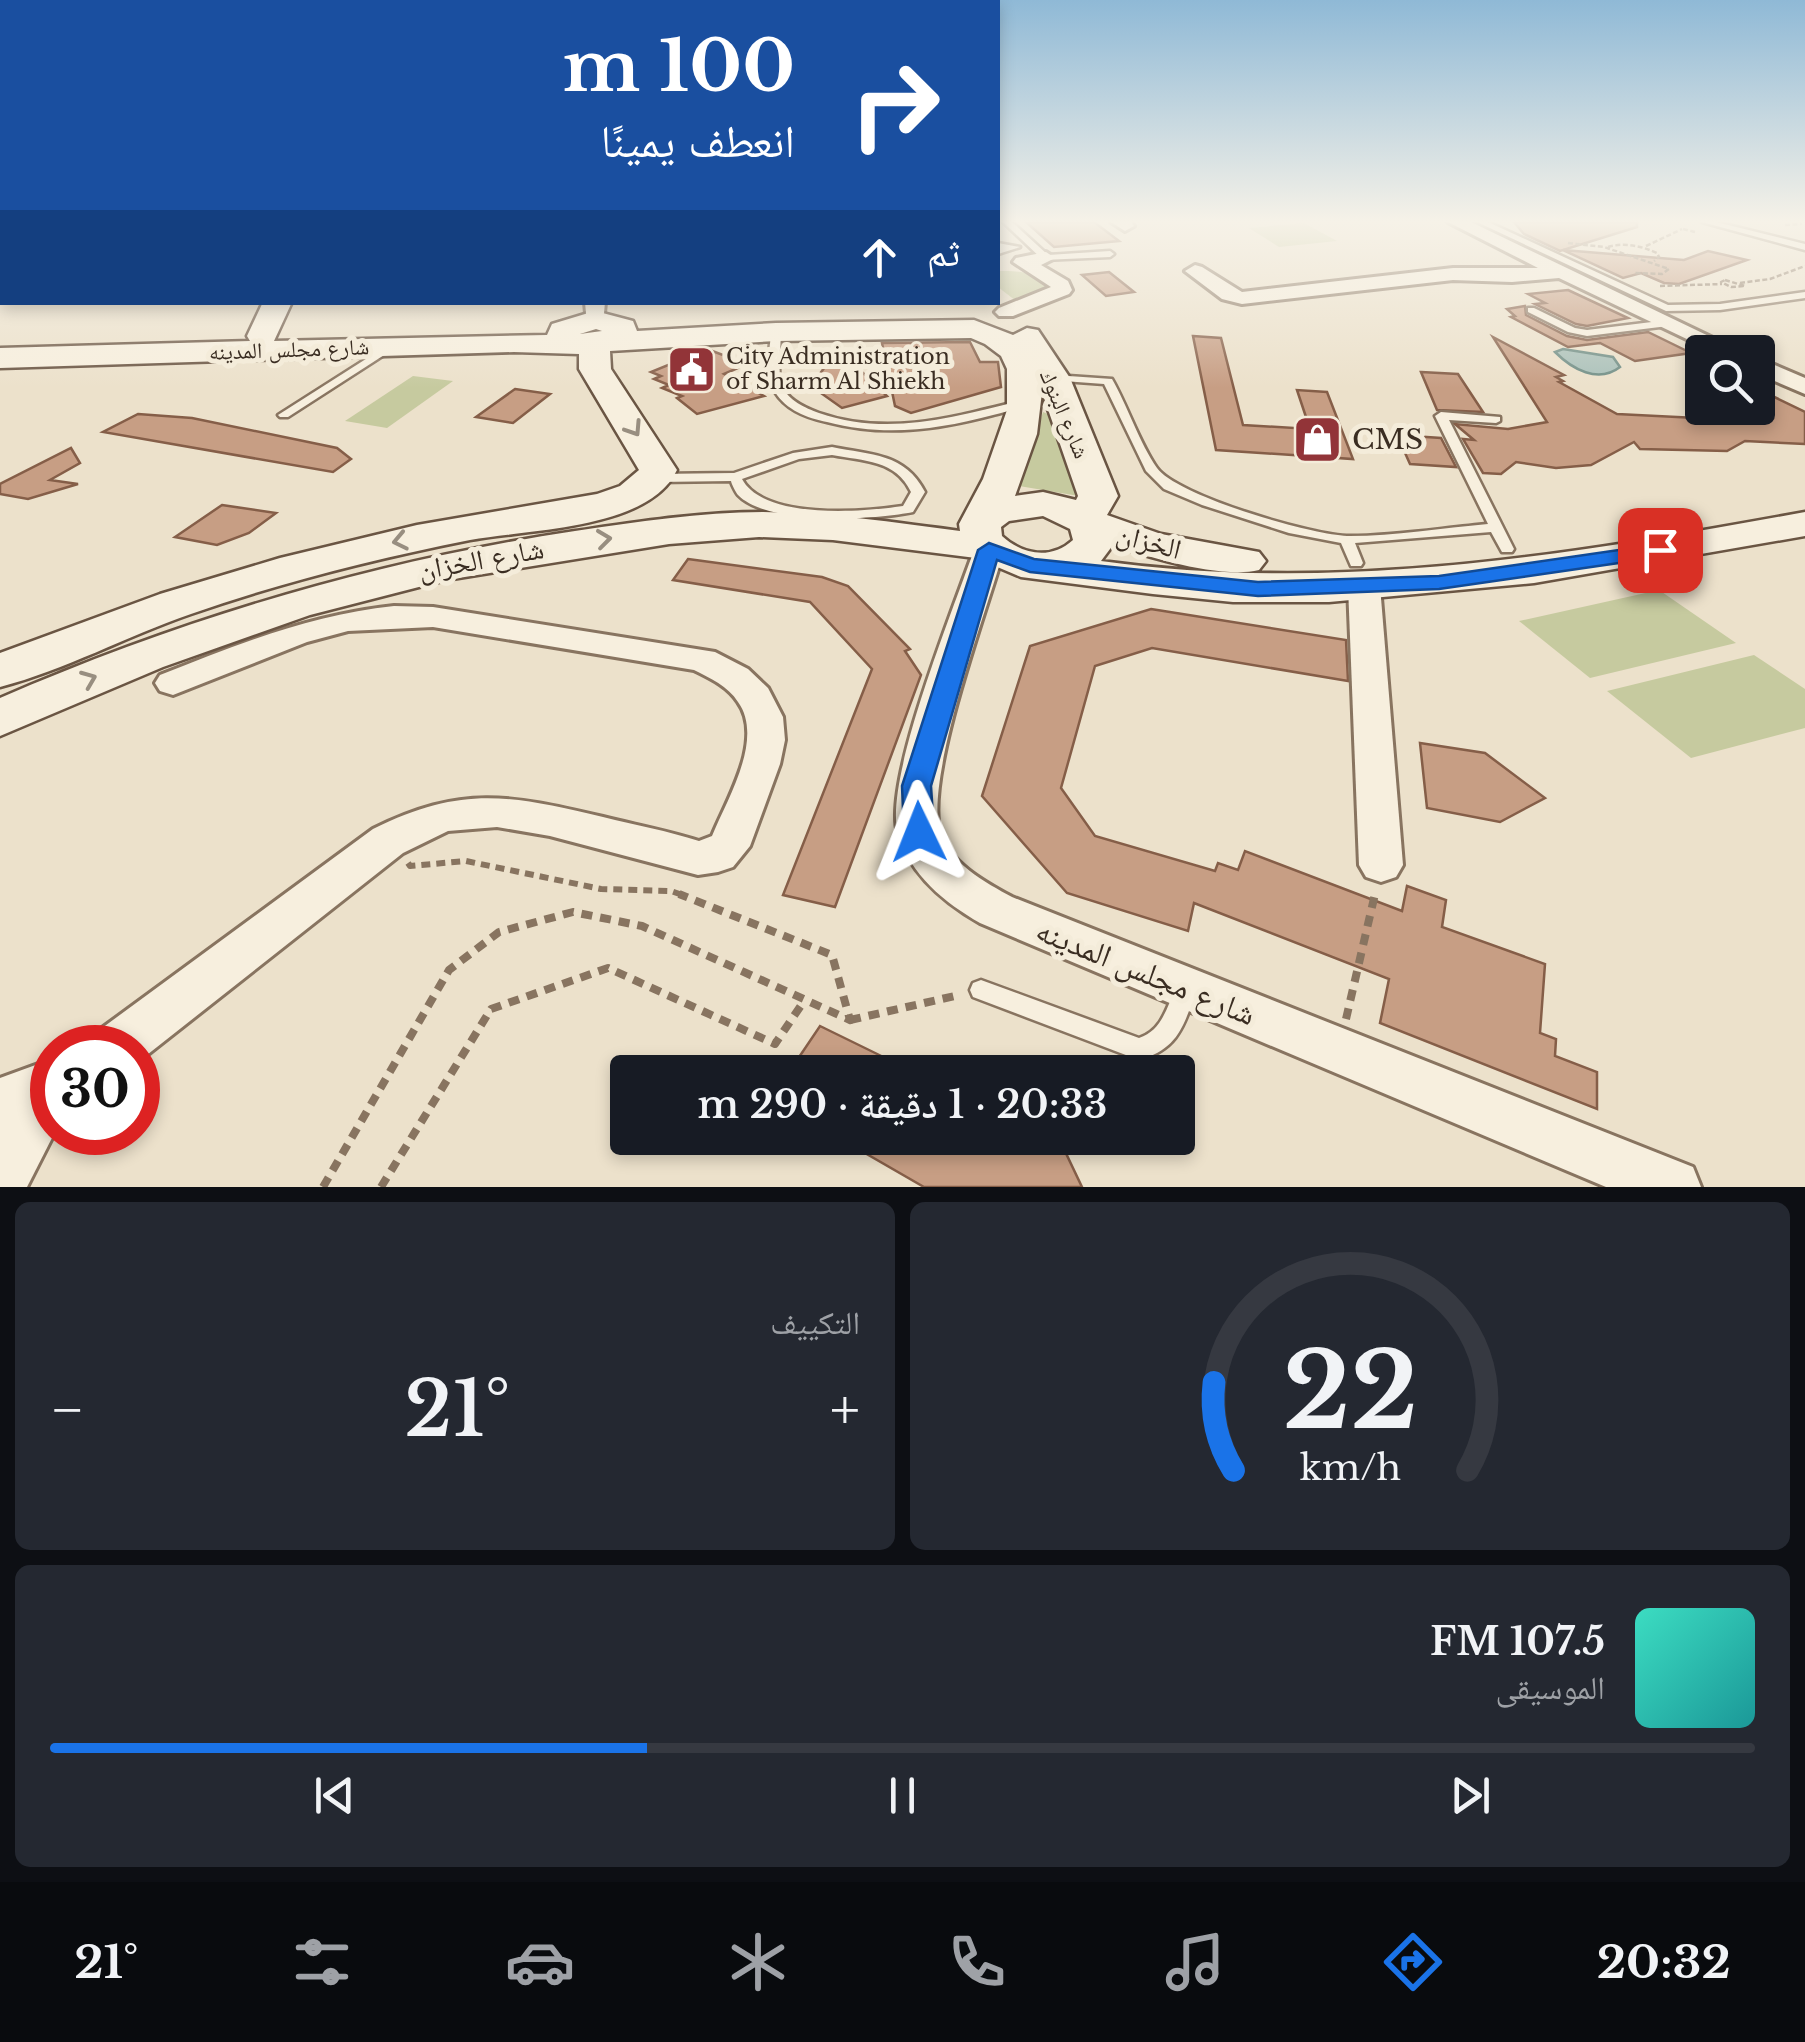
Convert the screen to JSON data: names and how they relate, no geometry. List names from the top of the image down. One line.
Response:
{"streets":{"main road":["شارع مجلس المدينه","شارع البنوك","الخزان","شارع الخزان"]},"crossings":[["شارع مجلس المدينه","شارع البنوك"],["شارع مجلس المدينه","الخزان"],["شارع مجلس المدينه","شارع الخزان"],["شارع البنوك","الخزان"],["شارع البنوك","شارع الخزان"],["الخزان","شارع الخزان"]],"places":{"public building":["City Administration of Sharm Al Shiekh"],"shop":["CMS"]},"page":{"turn":["100 m","انعطف يمينًا"],"then":"ثم","limit":"30","trip":"20:33 · 1 دقيقة · 290 m","tile":"التكييف","heat":["−","21°","+"],"song":["107.5 FM","الموسيقى"],"tabs":["20:32","21°"],"gauge":["22","km/h"]}}
